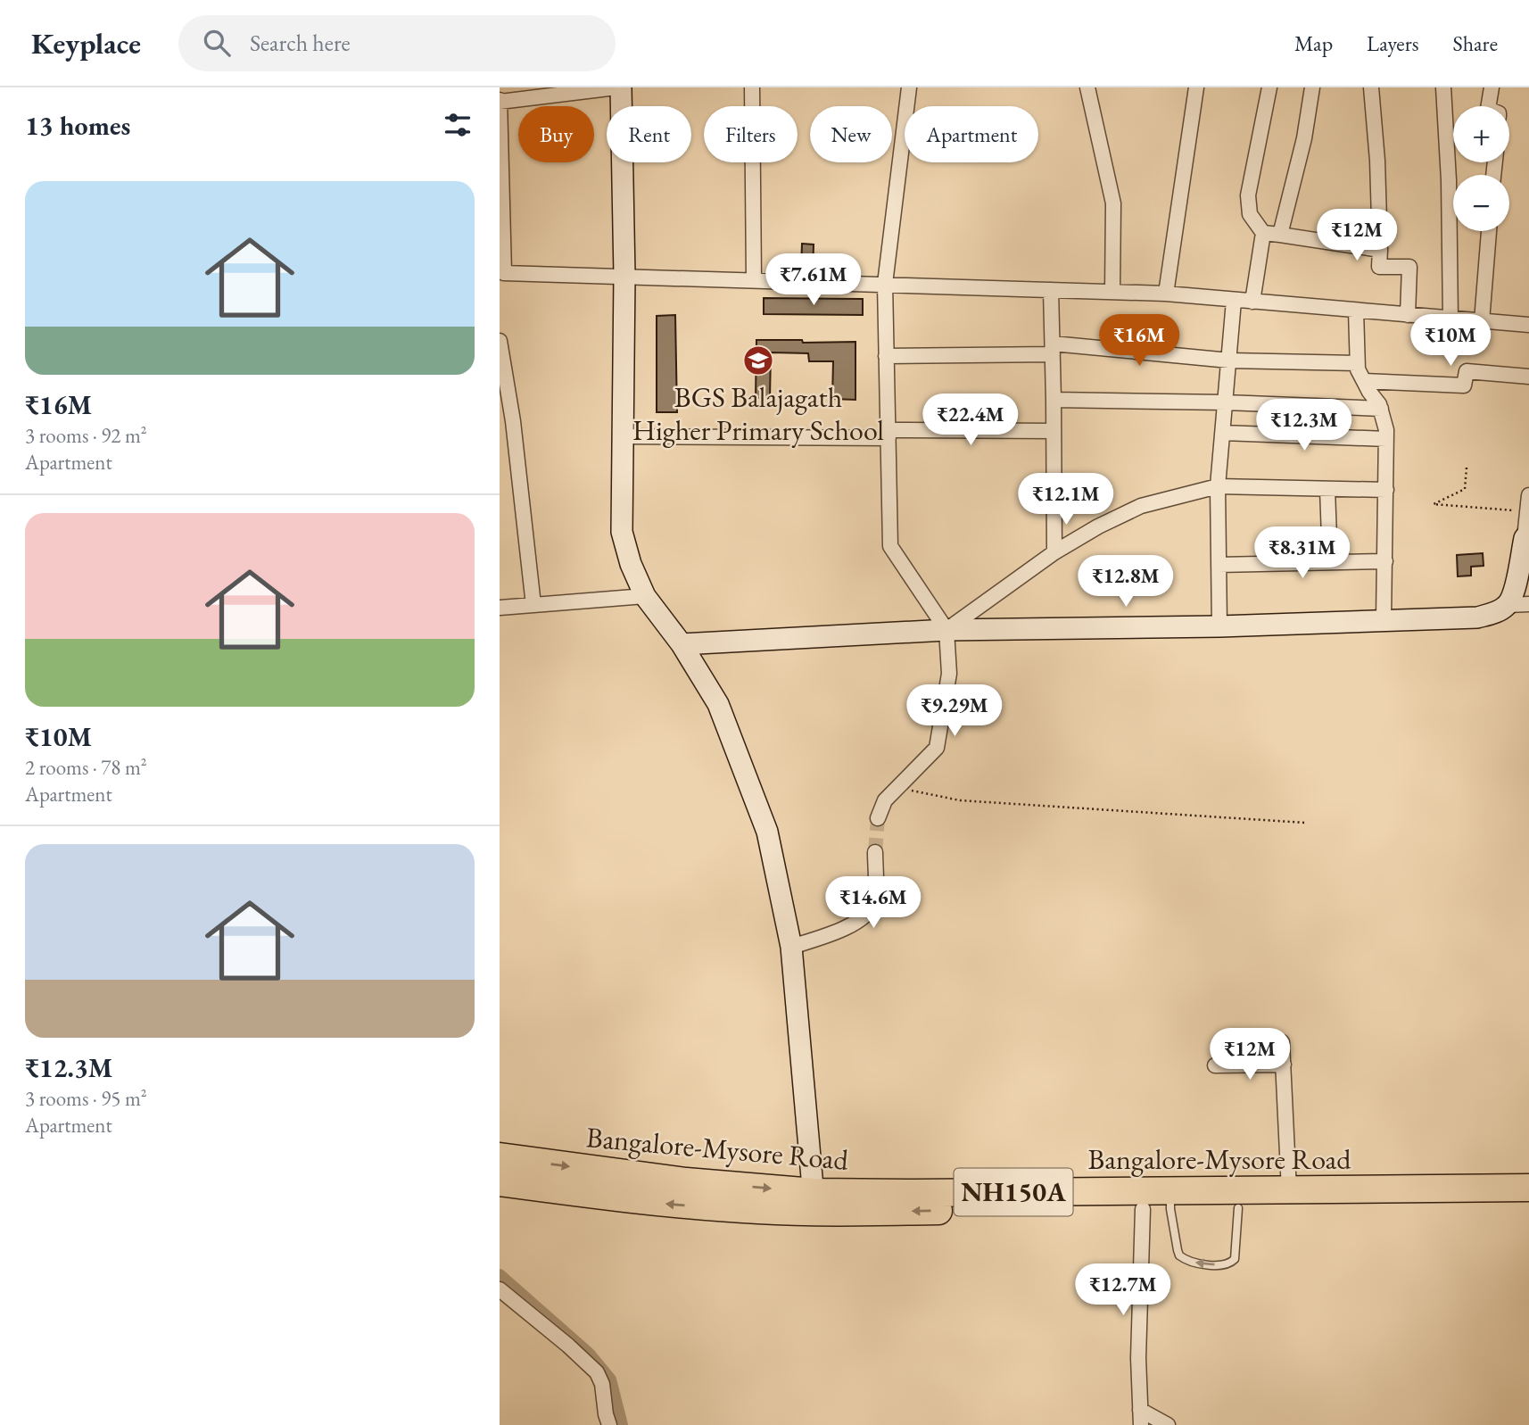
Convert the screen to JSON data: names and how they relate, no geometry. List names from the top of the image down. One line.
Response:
{"streets":{"highway":["Bangalore-Mysore Road","NH150A"]},"places":{"school or university":["BGS Balajagath Higher Primary School"]},"page":{"header":"Keyplace","search":"Search here","nav":["Map","Layers","Share"],"heading":"13 homes","map_buttons":["+","−"],"chip":["Buy","Rent","Filters","New","Apartment"],"list":[{"name":"₹16M","note":"3 rooms · 92 m² · Apartment"},{"name":"₹10M","note":"2 rooms · 78 m² · Apartment"},{"name":"₹12.3M","note":"3 rooms · 95 m² · Apartment"}],"price":["₹12M","₹7.61M","₹16M","₹10M","₹22.4M","₹12.3M","₹12.1M","₹8.31M","₹12.8M","₹9.29M","₹14.6M","₹12M","₹12.7M"]}}
